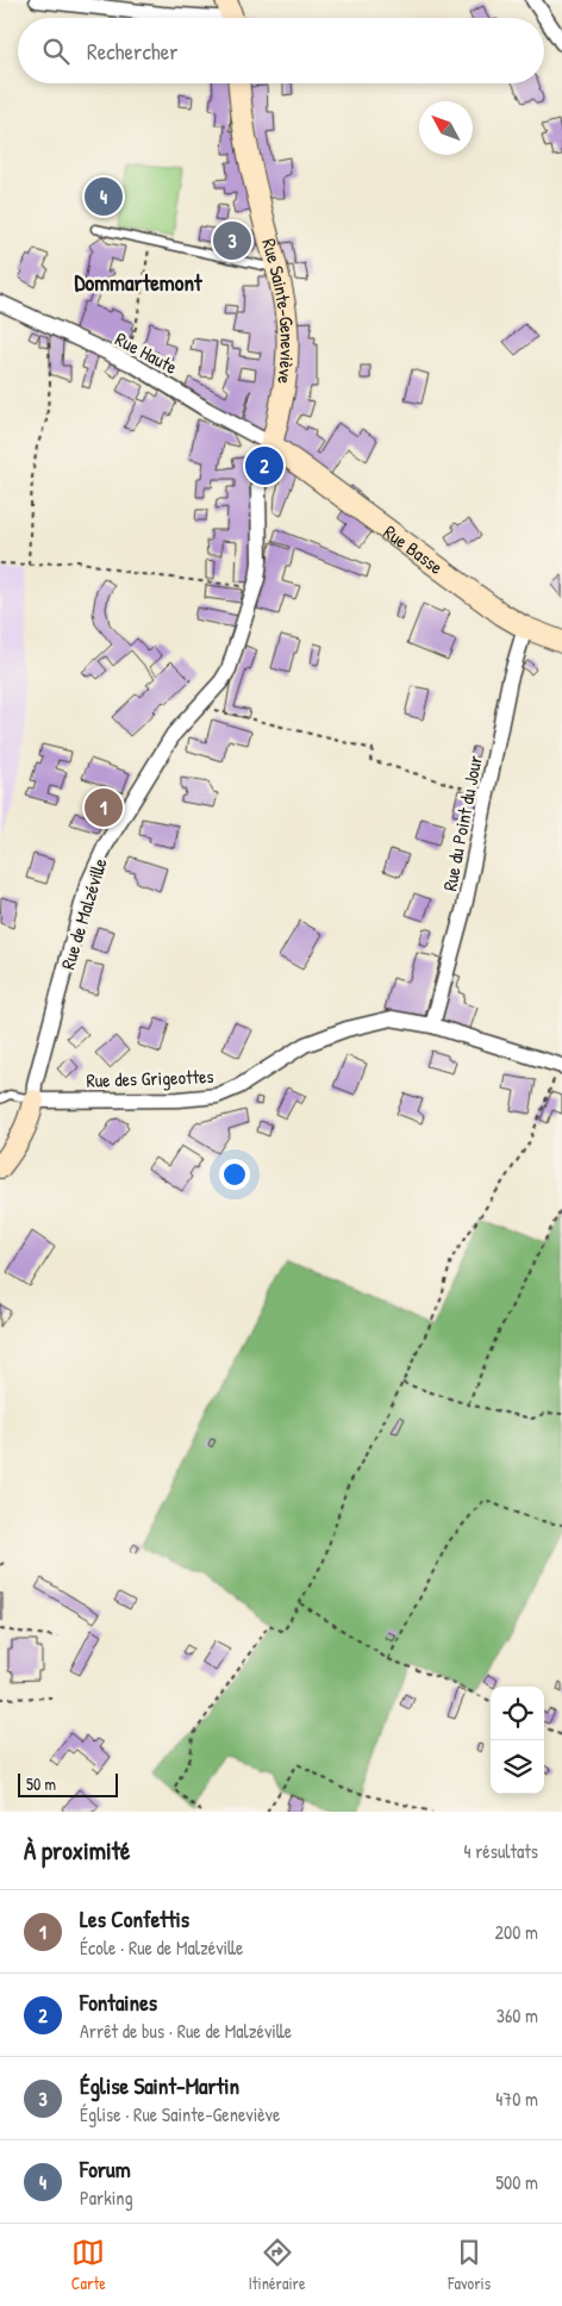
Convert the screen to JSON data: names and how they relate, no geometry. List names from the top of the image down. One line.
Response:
{"streets":{"street":["Rue Sainte-Geneviève","Rue Haute","Rue Basse","Rue du Point du Jour","Rue de Malzéville","Rue des Grigeottes"]},"crossings":[["Rue Sainte-Geneviève","Rue Haute"],["Rue Sainte-Geneviève","Rue Basse"],["Rue Sainte-Geneviève","Rue de Malzéville"],["Rue Haute","Rue Basse"],["Rue Haute","Rue de Malzéville"],["Rue Basse","Rue du Point du Jour"],["Rue Basse","Rue de Malzéville"],["Rue du Point du Jour","Rue des Grigeottes"],["Rue de Malzéville","Rue des Grigeottes"]],"districts":["Dommartemont"],"scale_bar":"50 m","north":"top left","page":{"search":"Rechercher","pins":["4","3","2","1"],"scale":"50 m","heading":["À proximité","4 résultats"],"list":[{"mark":"1","name":"Les Confettis","note":"École · Rue de Malzéville","value":"200 m"},{"mark":"2","name":"Fontaines","note":"Arrêt de bus · Rue de Malzéville","value":"360 m"},{"mark":"3","name":"Église Saint-Martin","note":"Église · Rue Sainte-Geneviève","value":"470 m"},{"mark":"4","name":"Forum","note":"Parking","value":"500 m"}],"nav":["Carte","Itinéraire","Favoris"]}}
